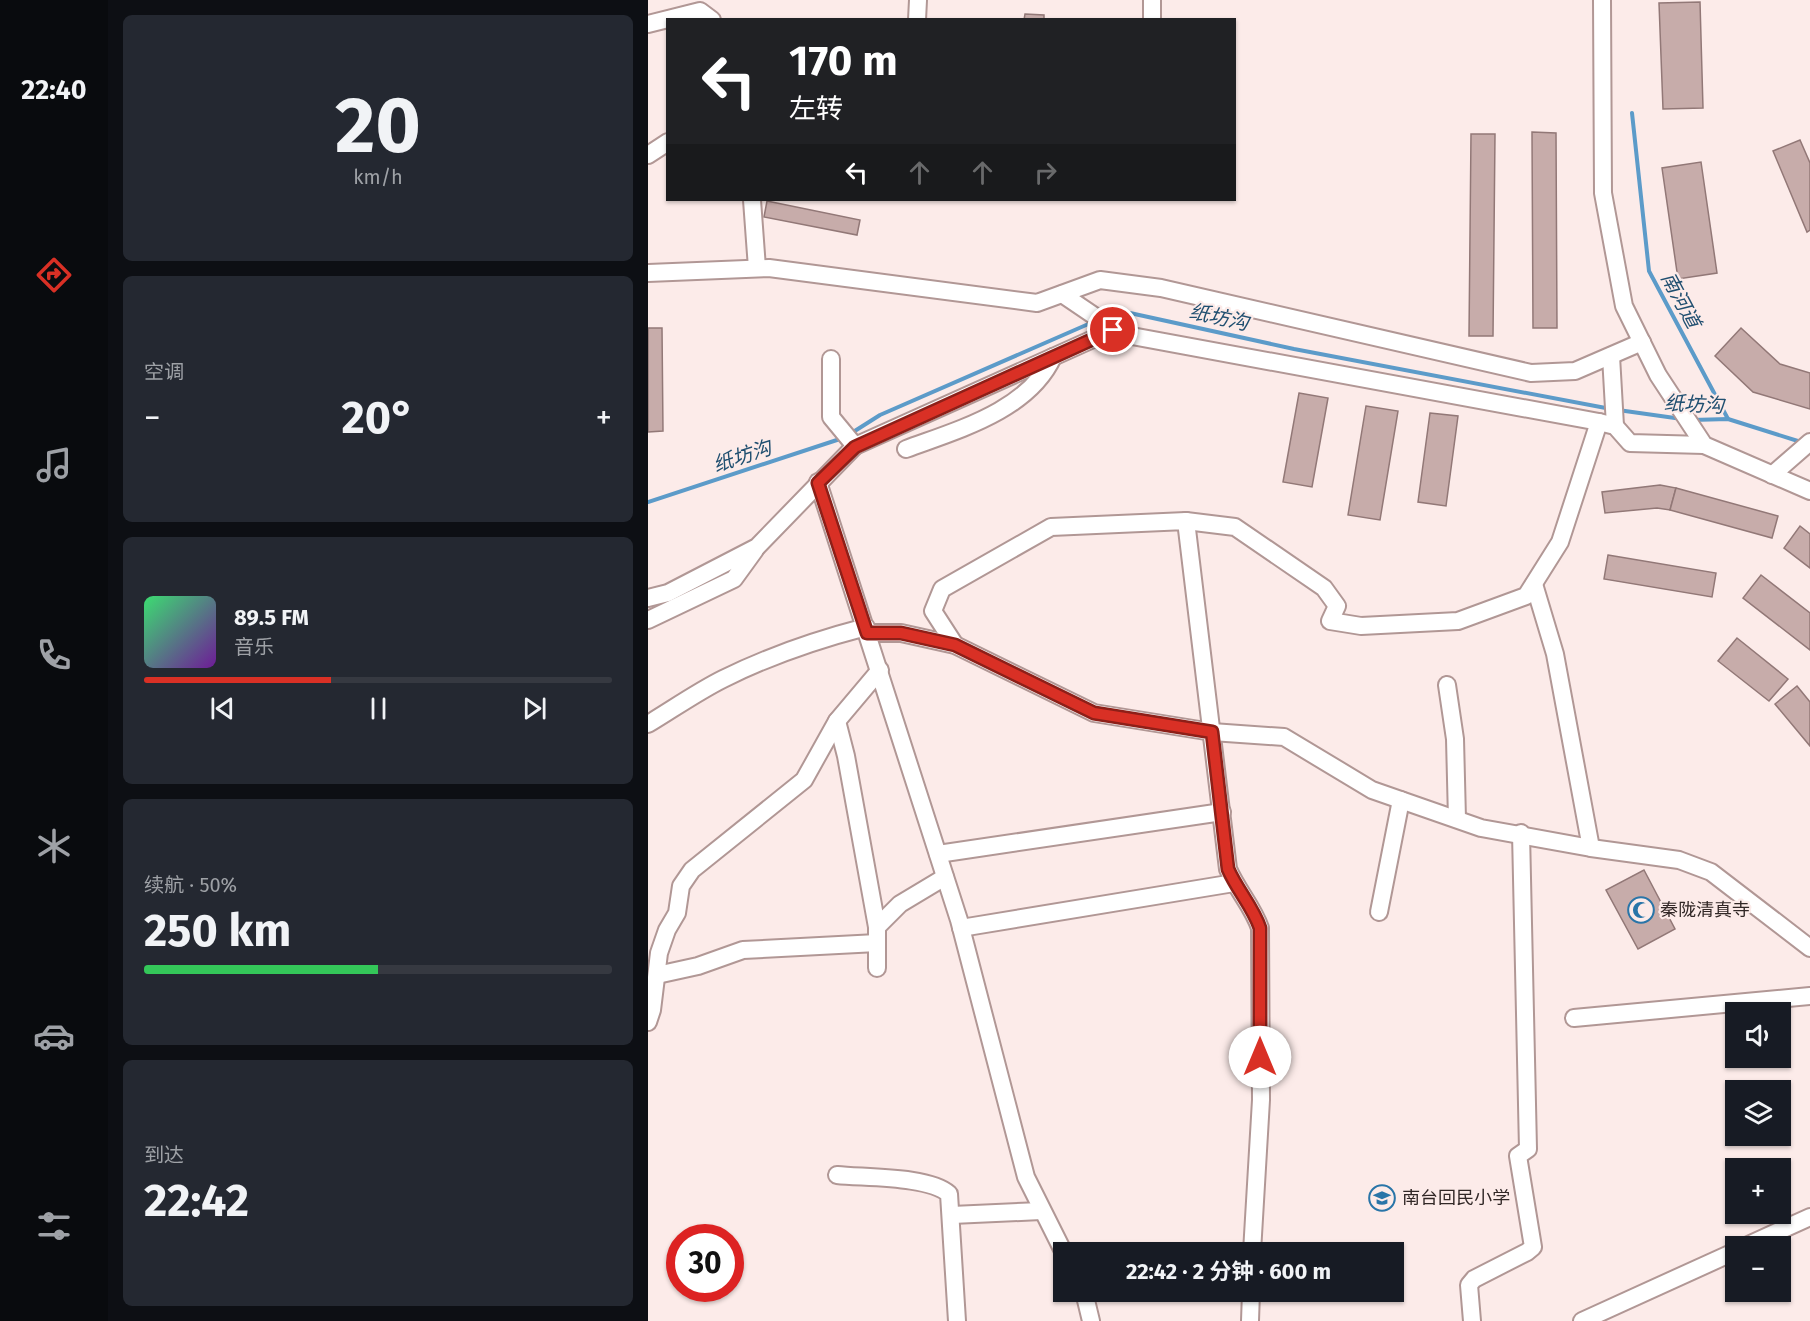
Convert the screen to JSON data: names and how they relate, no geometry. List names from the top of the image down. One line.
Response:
{"water":["南河道","纸坊沟"],"places":{"mosque":["秦陇清真寺"],"school or university":["南台回民小学"]},"page":{"tabs":"22:40","tile":[["20","km/h"],"空调",["续航 · 50%","250 km"],["到达","22:42"]],"turn":["170 m","左转"],"heat":["−","20°","+"],"song":["89.5 FM","音乐"],"map_buttons":["+","−"],"limit":"30","trip":"22:42 · 2 分钟 · 600 m"}}
